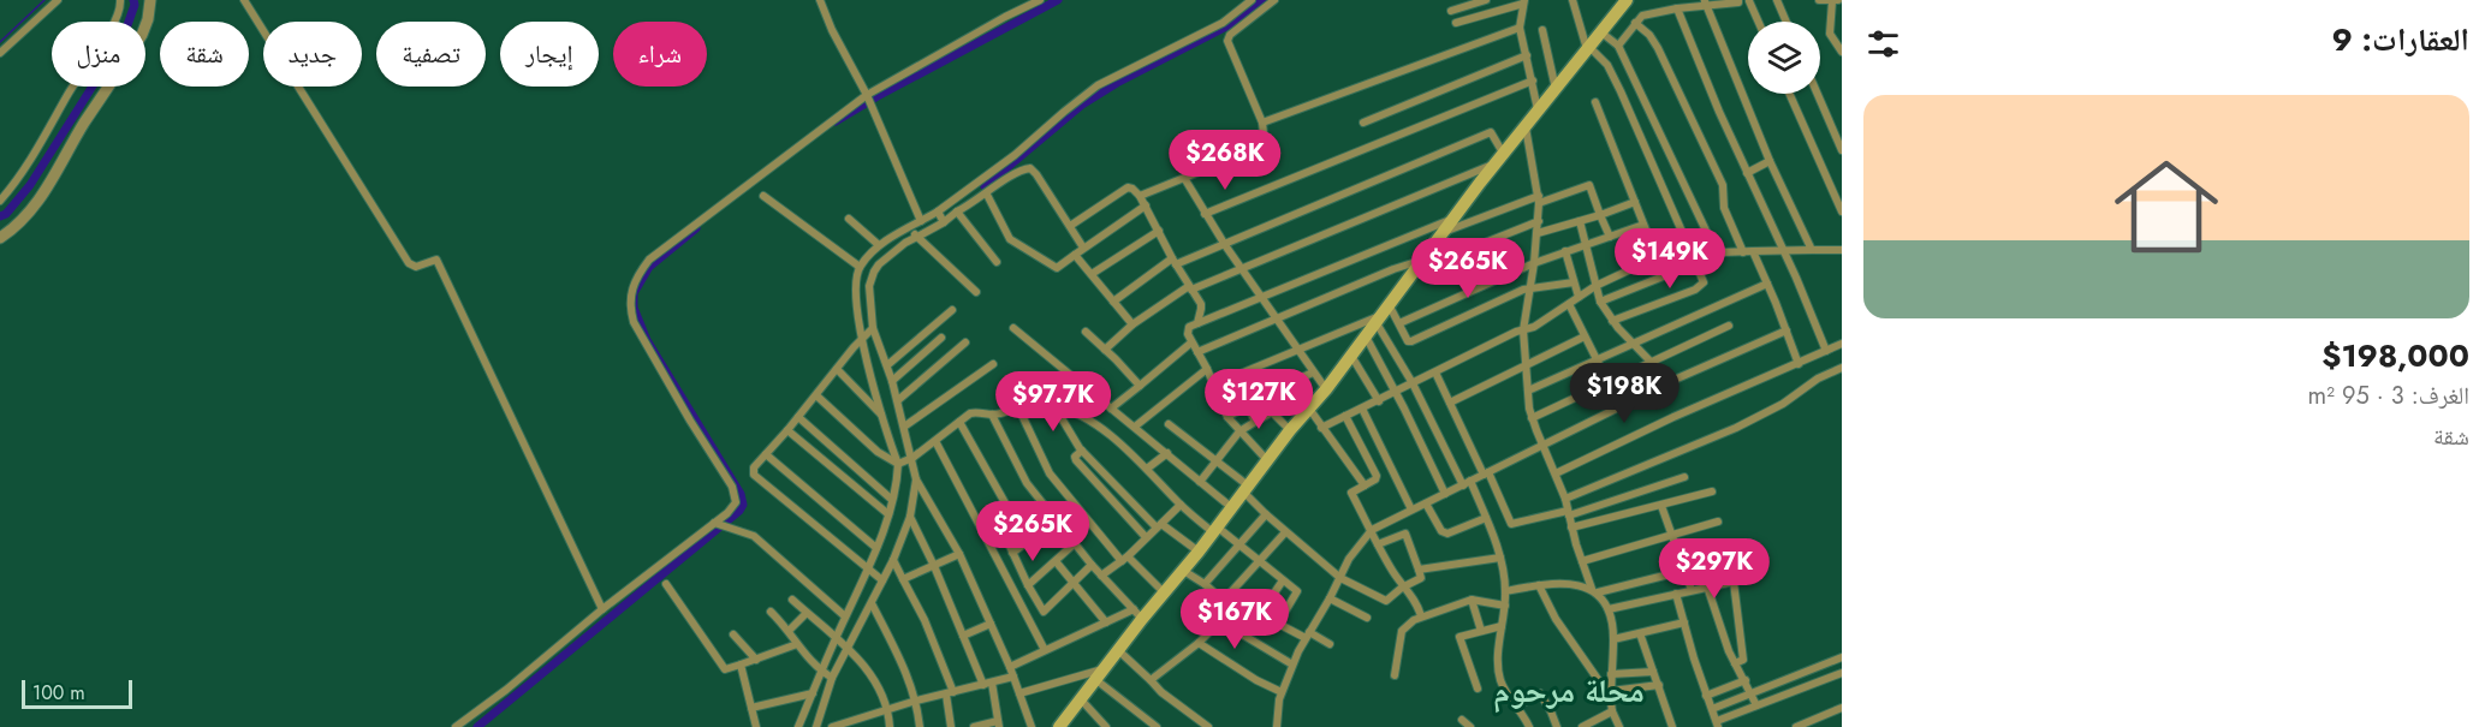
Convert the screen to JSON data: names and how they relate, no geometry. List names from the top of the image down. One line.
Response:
{"districts":["محلة مرحوم"],"scale_bar":"100 m","page":{"heading":"العقارات: 9","chip":["شراء","إيجار","تصفية","جديد","شقة","منزل"],"list":[{"name":"$198,000","note":"الغرف: 3 · 95 m² · شقة"}],"price":["$268K","$149K","$265K","$198K","$127K","$97.7K","$265K","$297K","$167K"],"scale":"100 m"}}
